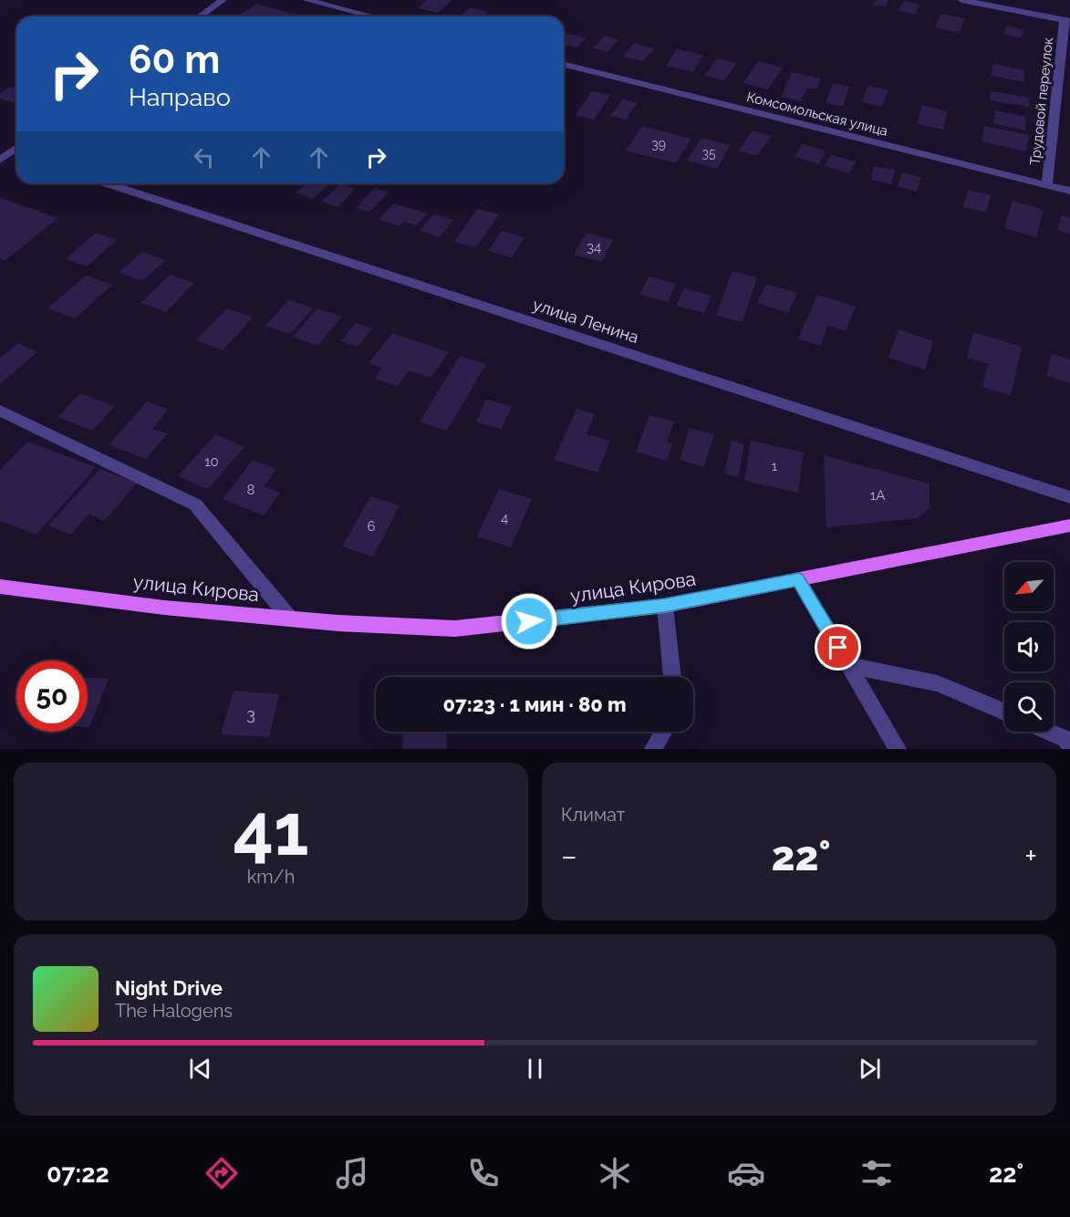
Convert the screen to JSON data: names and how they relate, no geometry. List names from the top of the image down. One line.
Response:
{"streets":{"main road":["улица Кирова"],"street":["Трудовой переулок","Комсомольская улица","улица Ленина"]},"crossings":[["Трудовой переулок","Комсомольская улица"]],"house_numbers":["39","35","34","10","1","8","1A","4","6","3"],"north":"bottom left","page":{"turn":["60 m","Направо"],"limit":"50","trip":"07:23 · 1 мин · 80 m","tile":[["41","km/h"],"Климат"],"heat":["−","22°","+"],"song":["Night Drive","The Halogens"],"tabs":["07:22","22°"]}}
